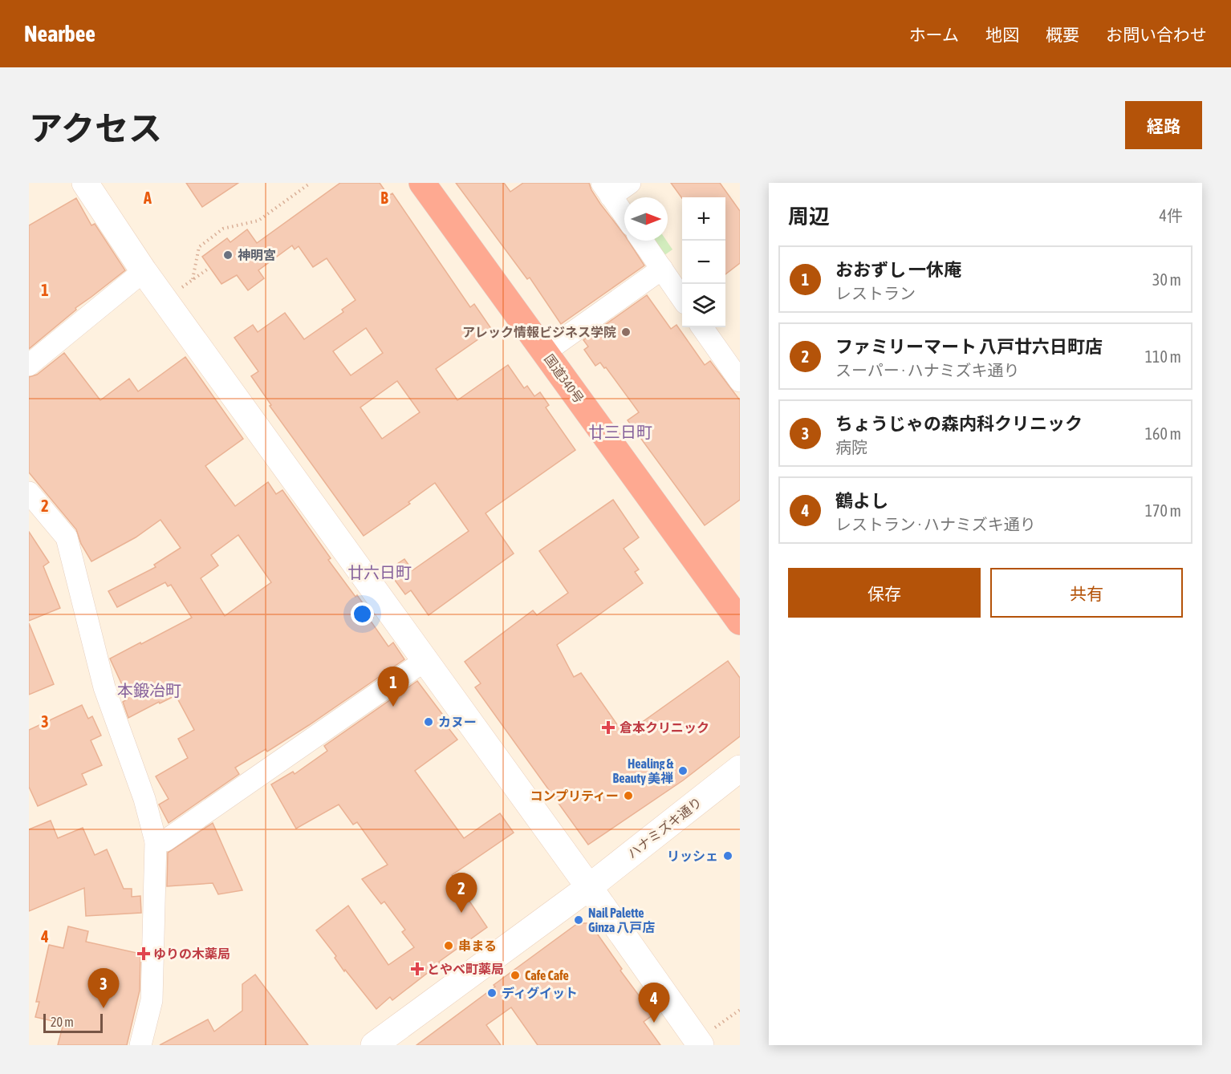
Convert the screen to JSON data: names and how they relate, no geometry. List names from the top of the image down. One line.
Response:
{"streets":{"highway":["国道340号"],"street":["ハナミズキ通り"]},"districts":["廿三日町","廿六日町","本鍛冶町"],"places":{"other":["神明宮","アレック情報ビジネス学院","カヌー","Healing & Beauty 美禅","コンプリティー","リッシェ","Nail Palette Ginza 八戸店","串まる","Cafe Cafe","ディグイット"],"health":["倉本クリニック","ゆりの木薬局","とやべ町薬局"]},"scale_bar":"20 m","north":"right","page":{"header":"Nearbee","nav":["ホーム","地図","概要","お問い合わせ"],"title":"アクセス","buttons":["経路",["保存","共有"]],"heading":["周辺","4件"],"map_buttons":["+","−"],"list":[{"mark":"1","name":"おおずし 一休庵","note":"レストラン","value":"30 m"},{"mark":"2","name":"ファミリーマート 八戸廿六日町店","note":"スーパー · ハナミズキ通り","value":"110 m"},{"mark":"3","name":"ちょうじゃの森内科クリニック","note":"病院","value":"160 m"},{"mark":"4","name":"鶴よし","note":"レストラン · ハナミズキ通り","value":"170 m"}],"pins":["1","2","3","4"],"scale":"20 m"},"grid":{"columns":["A","B"],"rows":["1","2","3","4"]}}
